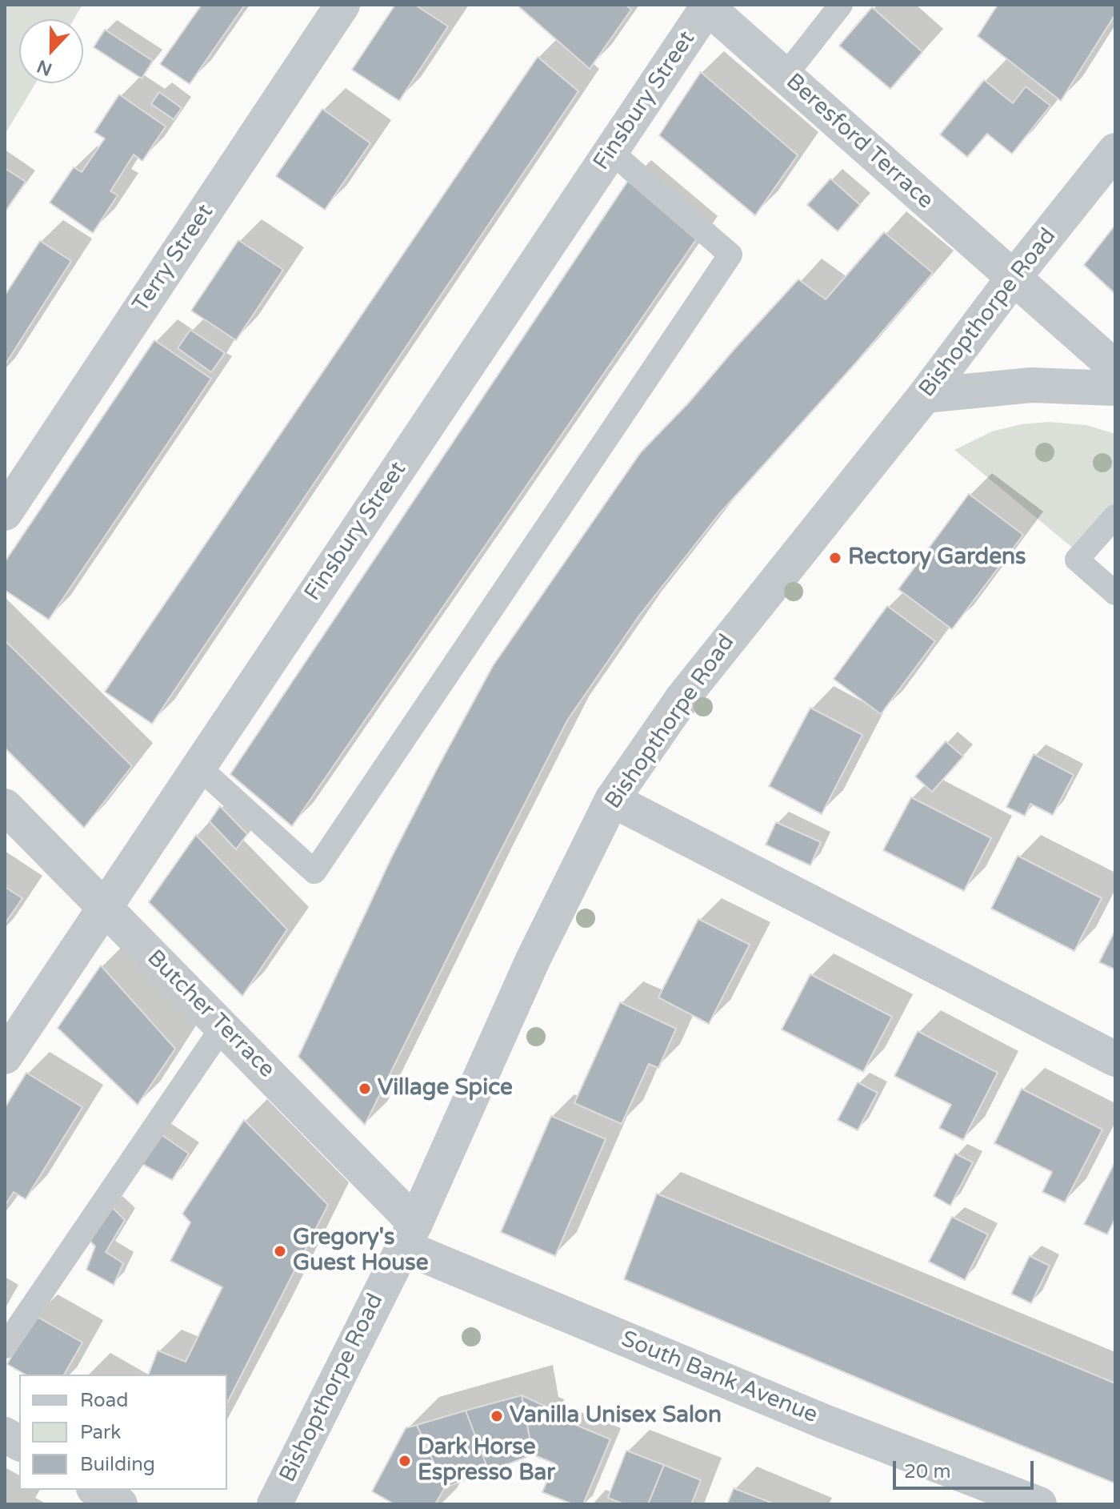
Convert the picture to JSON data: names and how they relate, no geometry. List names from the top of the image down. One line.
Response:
{"streets":{"street":["Finsbury Street","Beresford Terrace","Terry Street","Bishopthorpe Road","Butcher Terrace","South Bank Avenue"]},"crossings":[["Finsbury Street","Beresford Terrace"],["Finsbury Street","Butcher Terrace"],["Beresford Terrace","Bishopthorpe Road"],["Bishopthorpe Road","Butcher Terrace"],["Bishopthorpe Road","South Bank Avenue"],["Butcher Terrace","South Bank Avenue"]],"places":["Rectory Gardens","Village Spice","Gregory's Guest House","Vanilla Unisex Salon","Dark Horse Espresso Bar"],"legend":["Road","Park","Building"],"scale_bar":"20 m","north":"bottom"}
